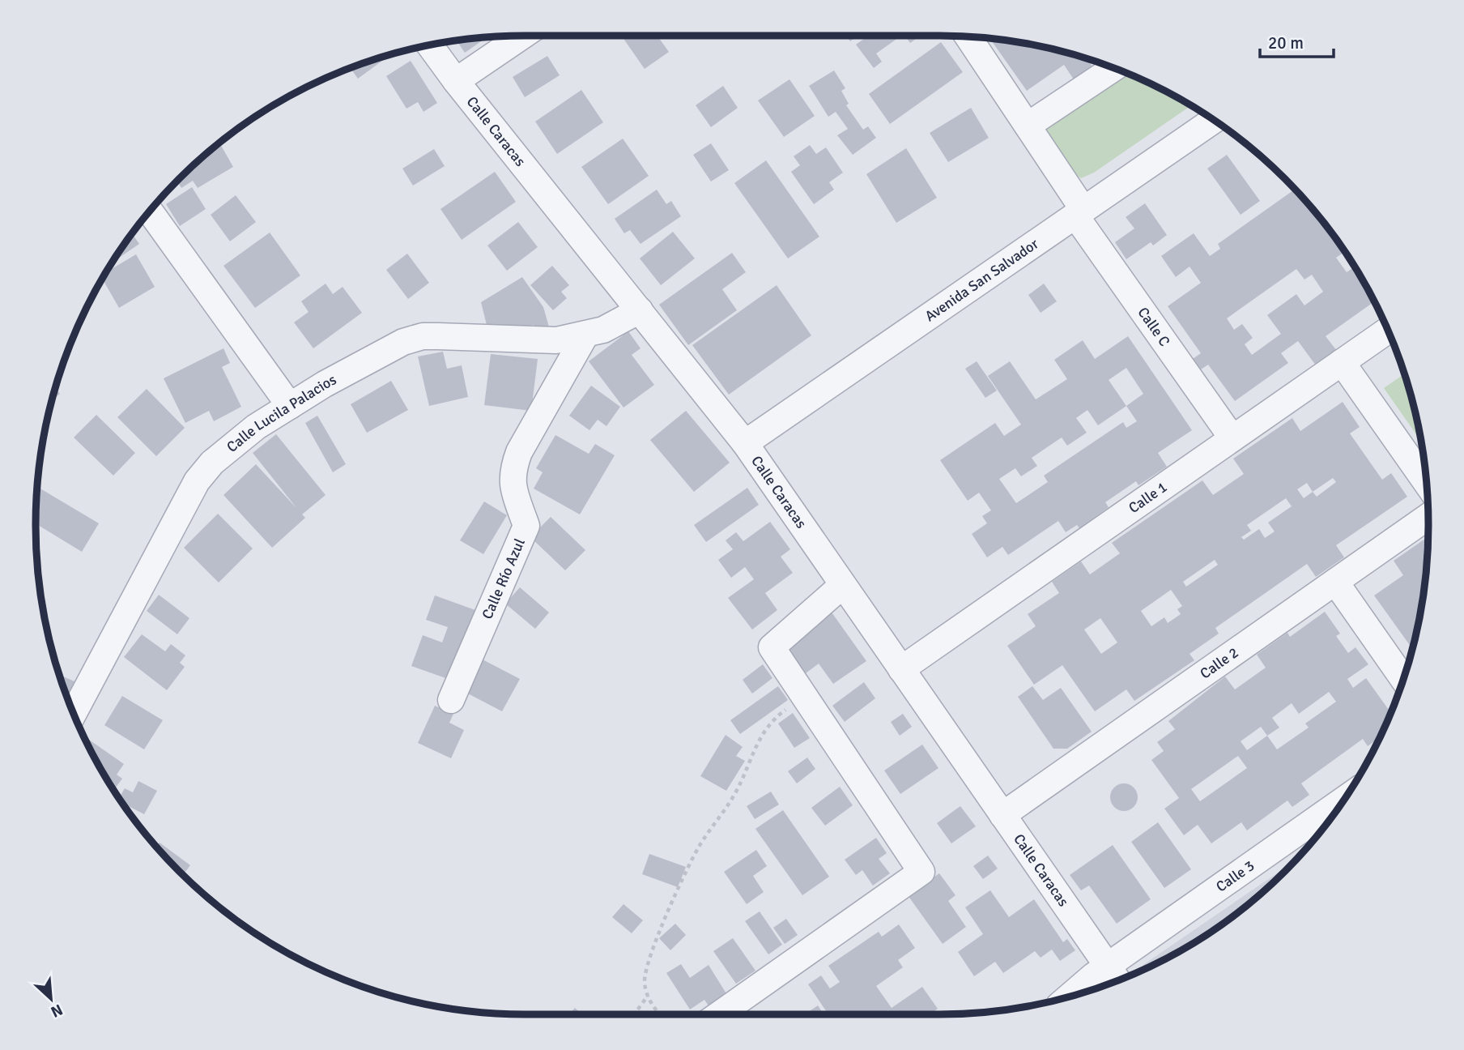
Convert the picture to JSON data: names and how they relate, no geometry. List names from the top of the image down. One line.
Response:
{"streets":{"street":["Calle Caracas","Avenida San Salvador","Calle C","Calle Lucila Palacios","Calle 1","Calle Río Azul","Calle 2","Calle 3"]},"crossings":[["Calle Caracas","Avenida San Salvador"],["Calle Caracas","Calle Lucila Palacios"],["Calle Caracas","Calle 1"],["Calle Caracas","Calle 2"],["Calle Caracas","Calle 3"],["Avenida San Salvador","Calle C"],["Calle C","Calle 1"],["Calle Lucila Palacios","Calle Río Azul"]],"scale_bar":"20 m","north":"bottom right"}
